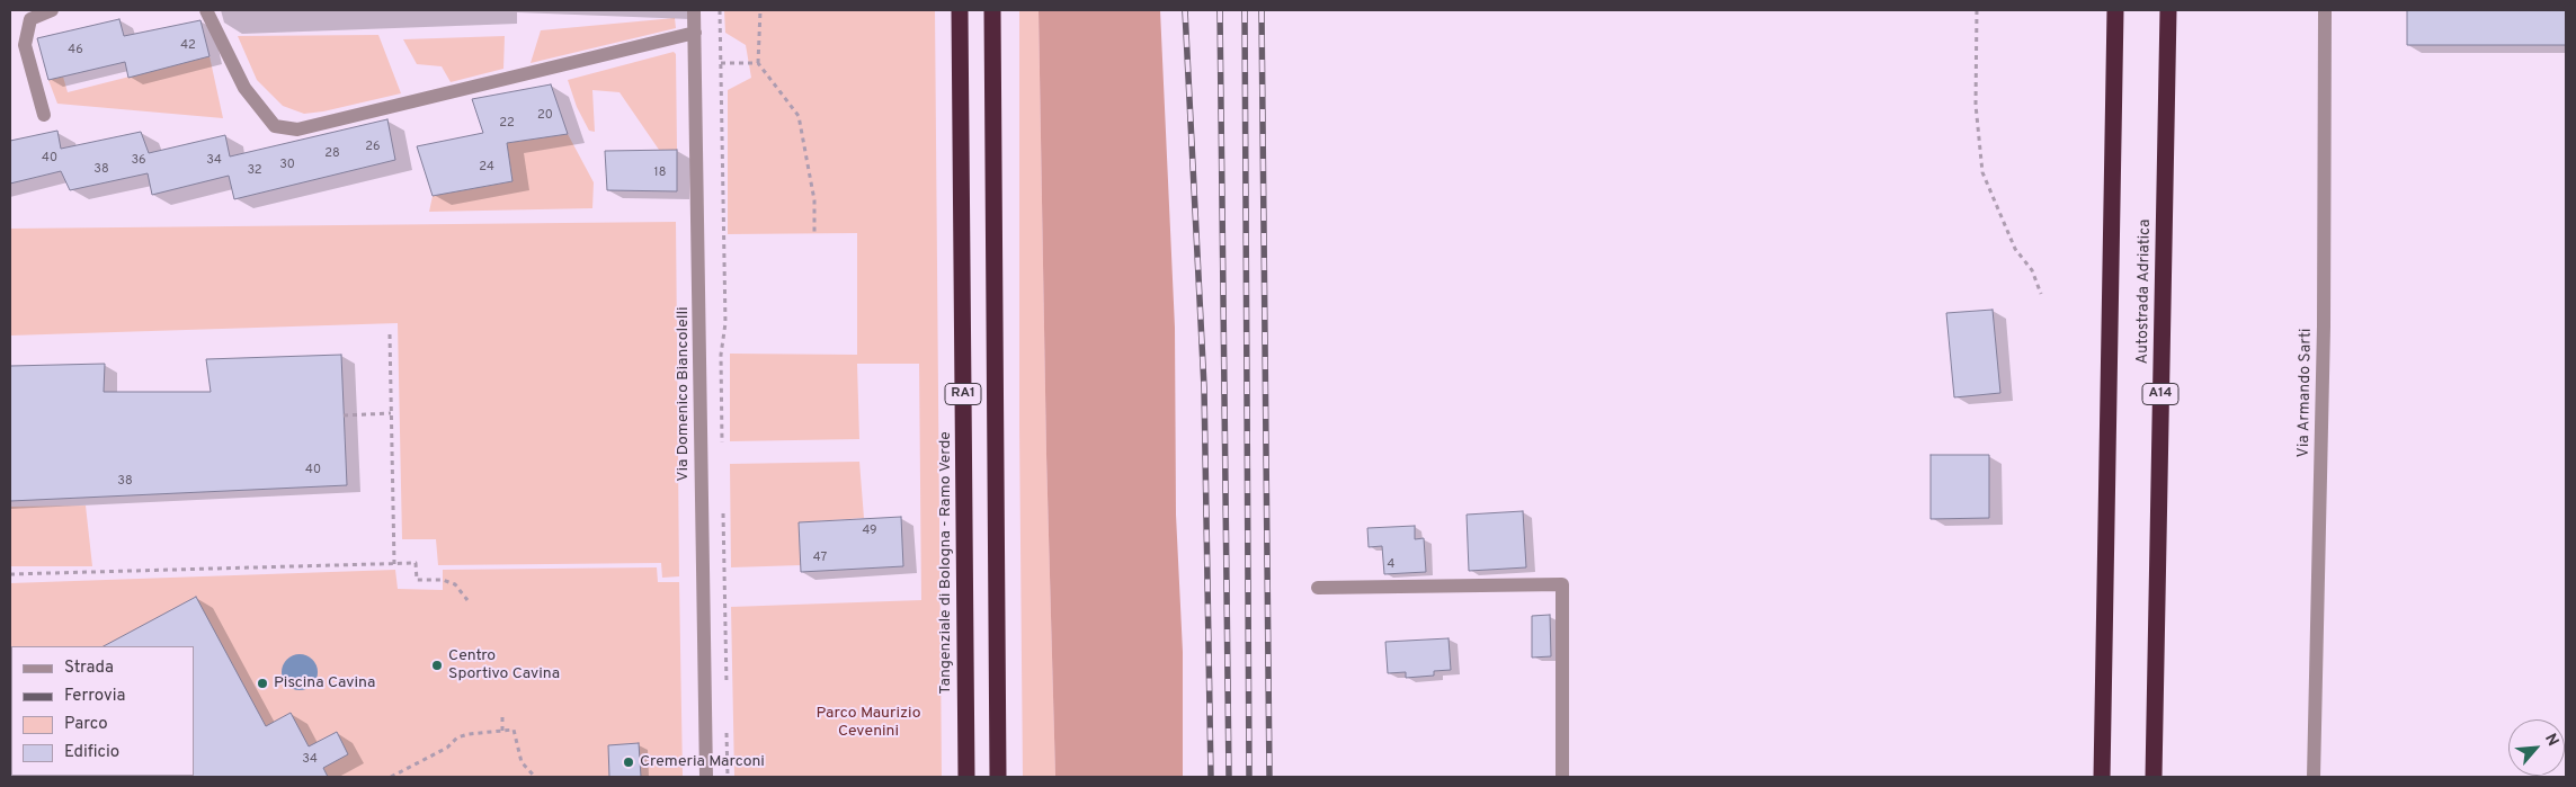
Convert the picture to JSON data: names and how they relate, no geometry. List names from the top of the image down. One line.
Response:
{"streets":{"highway":["Autostrada Adriatica","RA1","A14","Tangenziale di Bologna - Ramo Verde"],"street":["Via Armando Sarti","Via Domenico Biancolelli"]},"parks":["Parco Maurizio Cevenini"],"places":["Centro Sportivo Cavina","Piscina Cavina","Cremeria Marconi"],"house_numbers":["42","46","20","22","26","28","40","36","34","30","24","38","32","18","40","38","49","47","4","34"],"legend":["Strada","Ferrovia","Parco","Edificio"],"north":"top right"}
